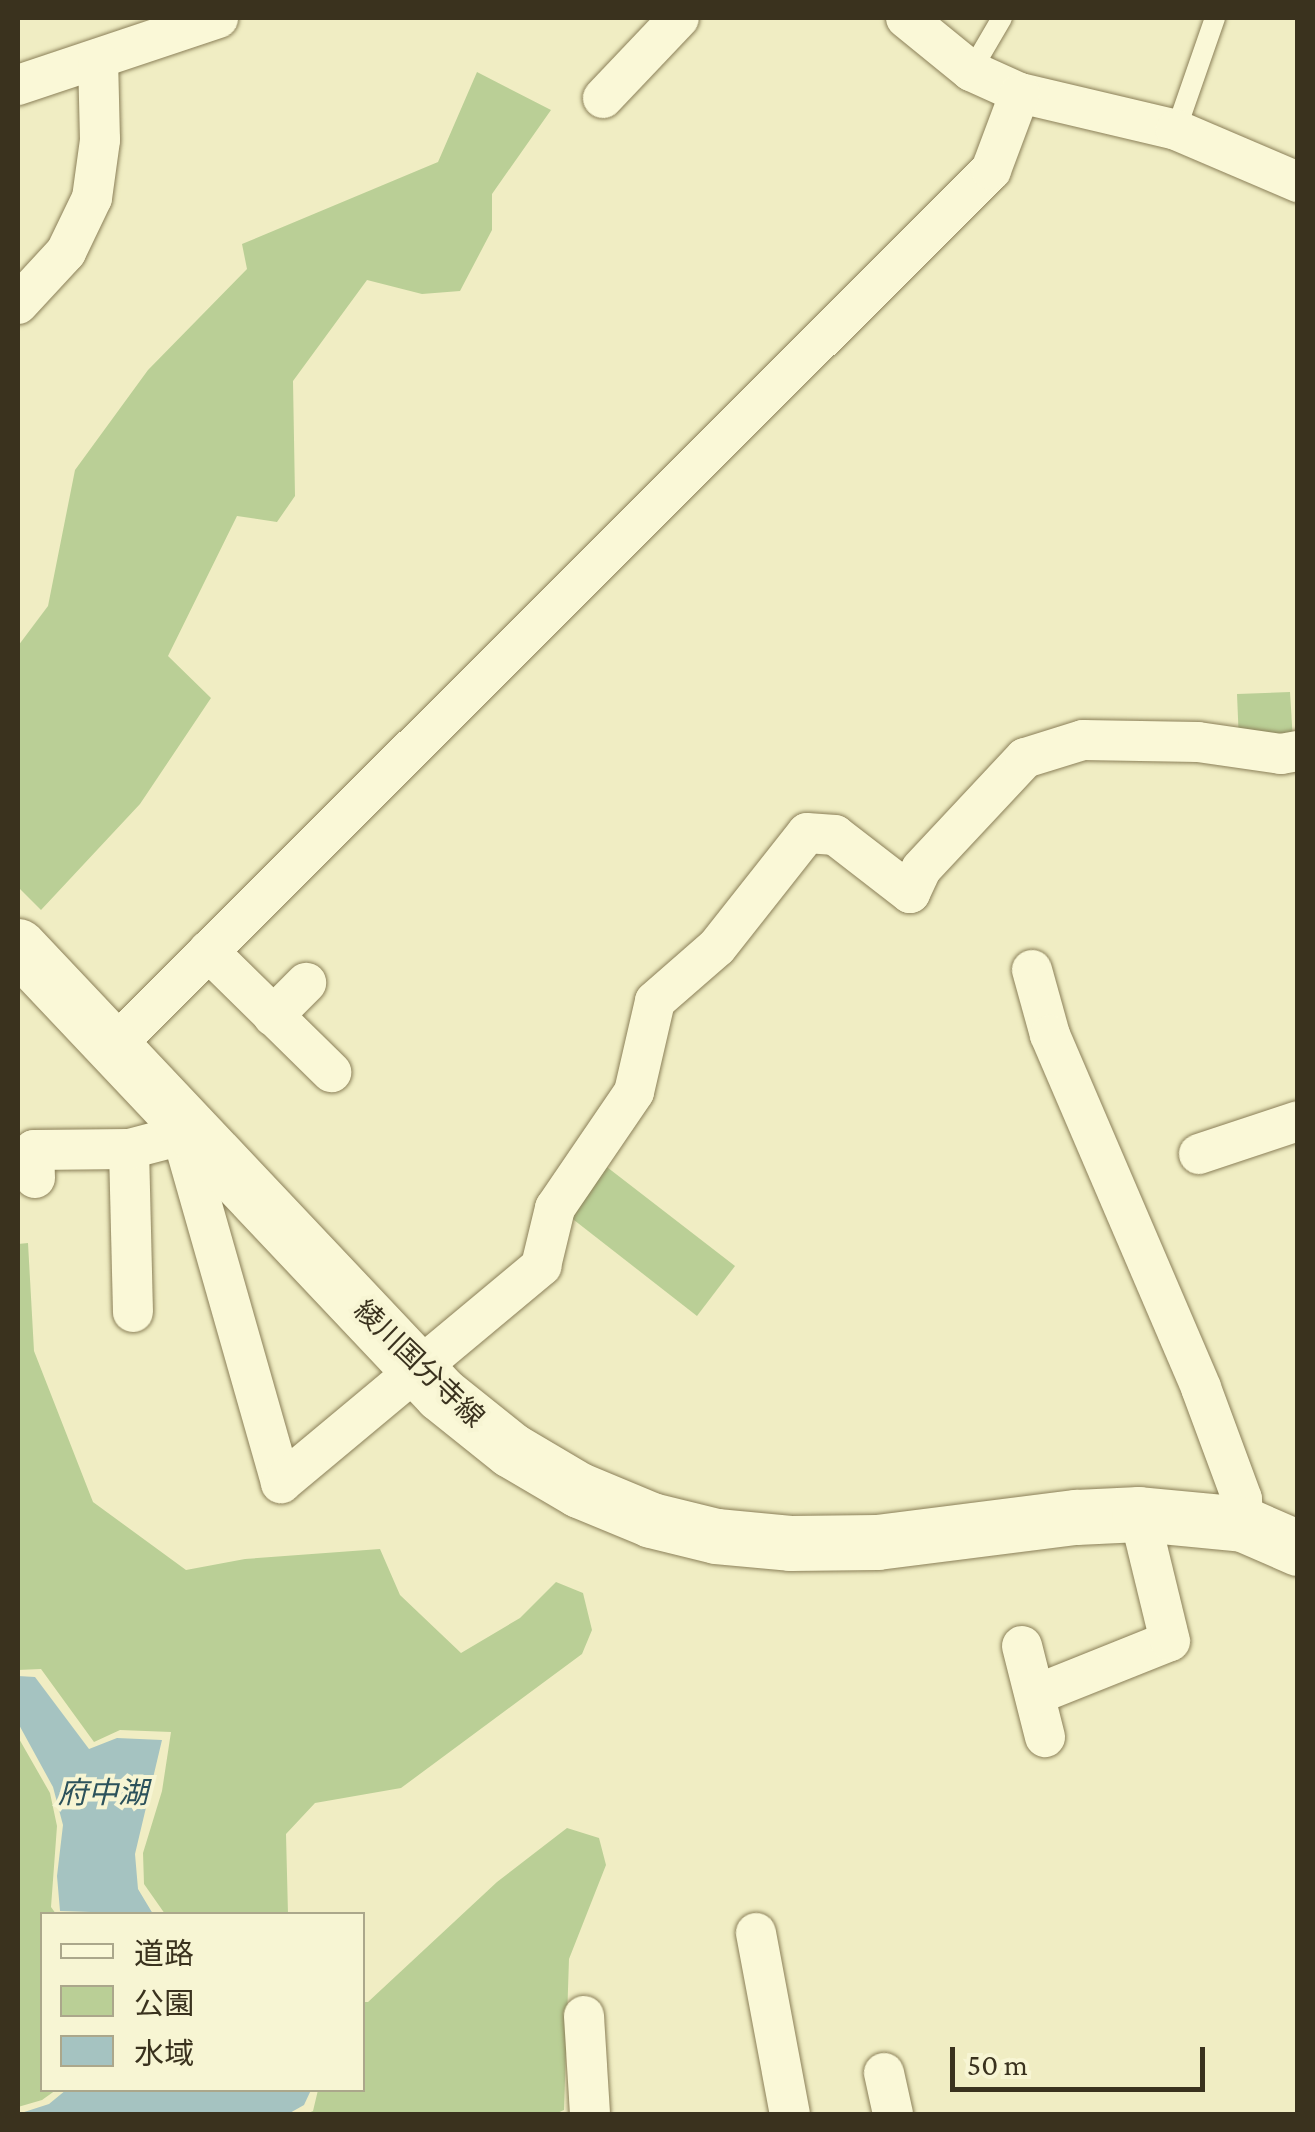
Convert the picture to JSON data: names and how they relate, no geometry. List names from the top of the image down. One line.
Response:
{"streets":{"main road":["綾川国分寺線"]},"water":["府中湖"],"legend":["道路","公園","水域"],"scale_bar":"50 m"}
